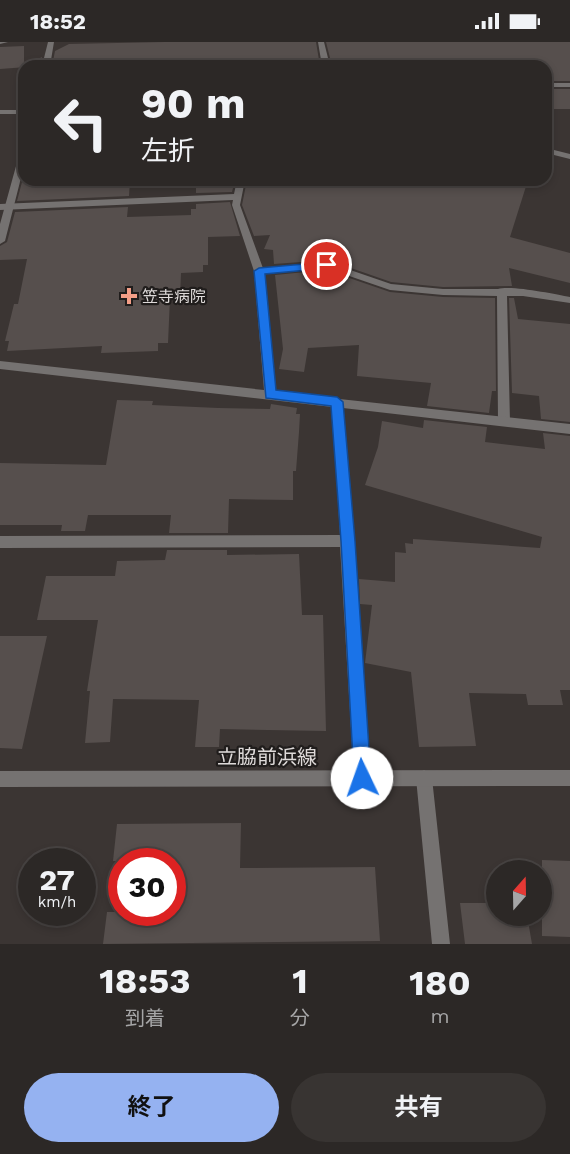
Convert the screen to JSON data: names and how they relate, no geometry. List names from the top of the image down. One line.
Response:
{"streets":{"street":["立脇前浜線"]},"places":{"health":["笠寺病院"]},"north":"top","page":{"status":"18:52","turn":["90 m","左折"],"speed":"27 km/h","limit":"30","eta":["18:53","到着","1","分","180","m"],"buttons":["終了","共有"]}}
